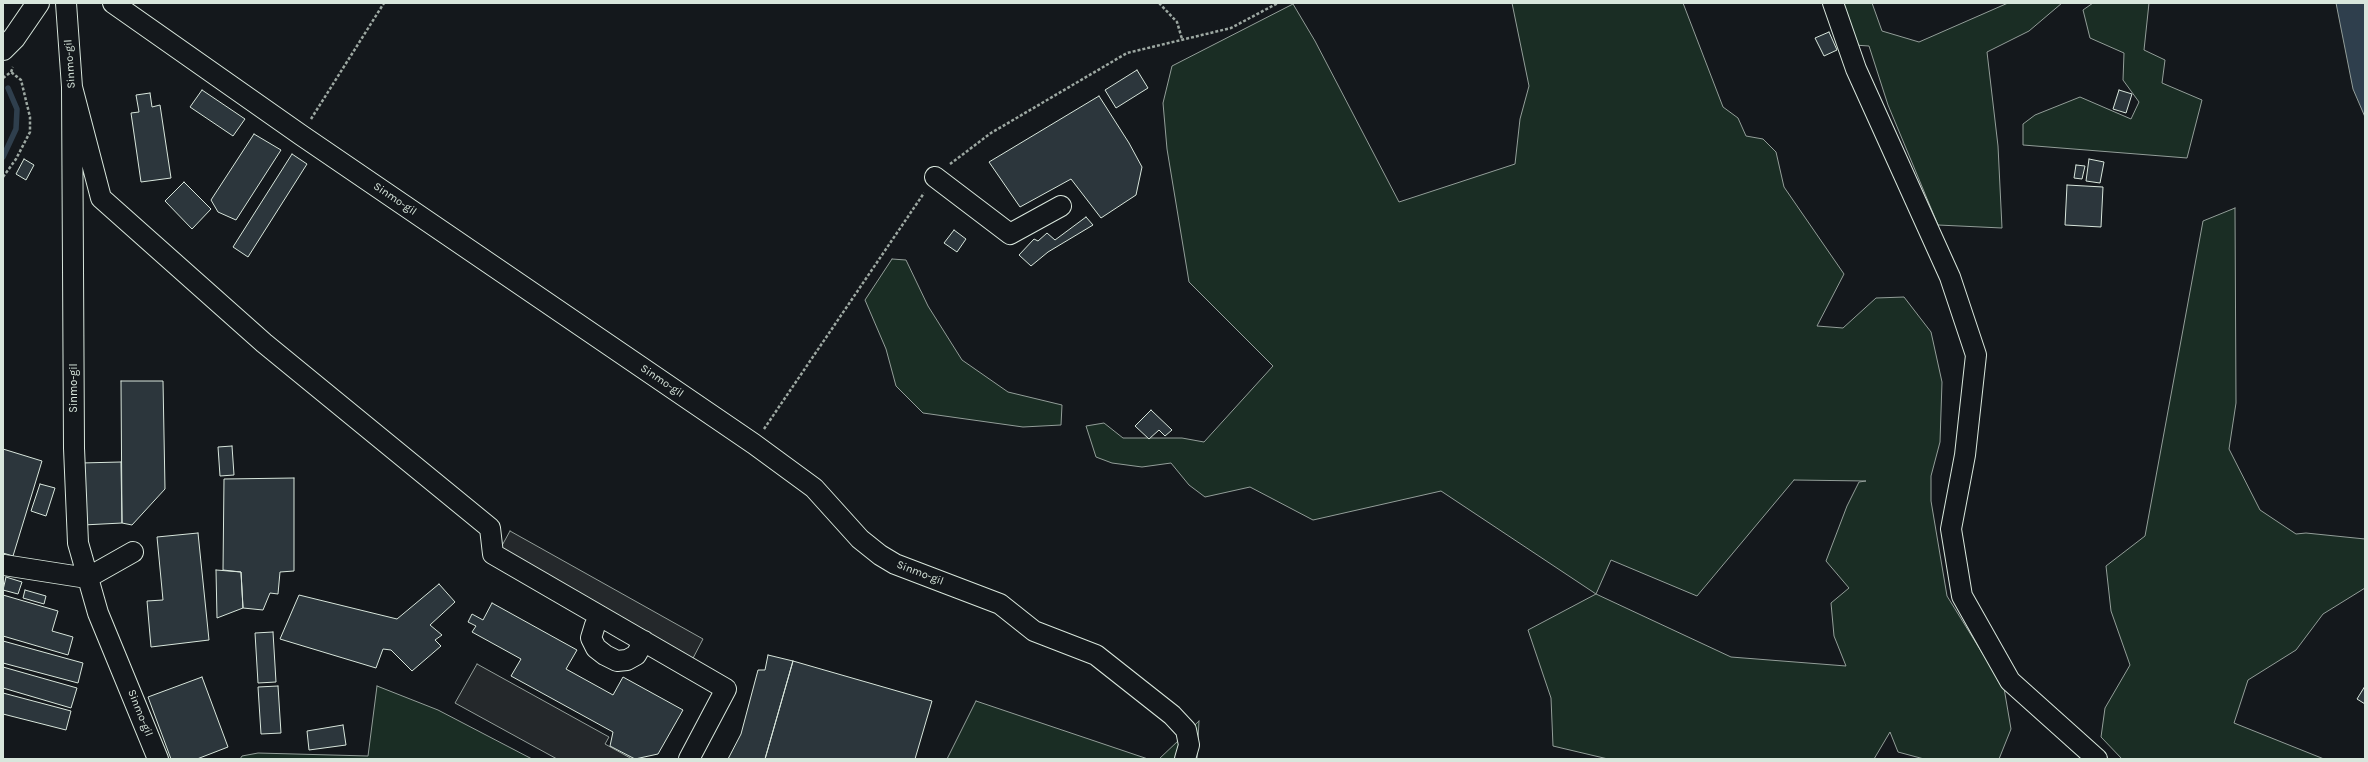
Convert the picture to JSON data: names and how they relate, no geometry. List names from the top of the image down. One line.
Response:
{"streets":{"street":["Sinmo-gil"]}}
